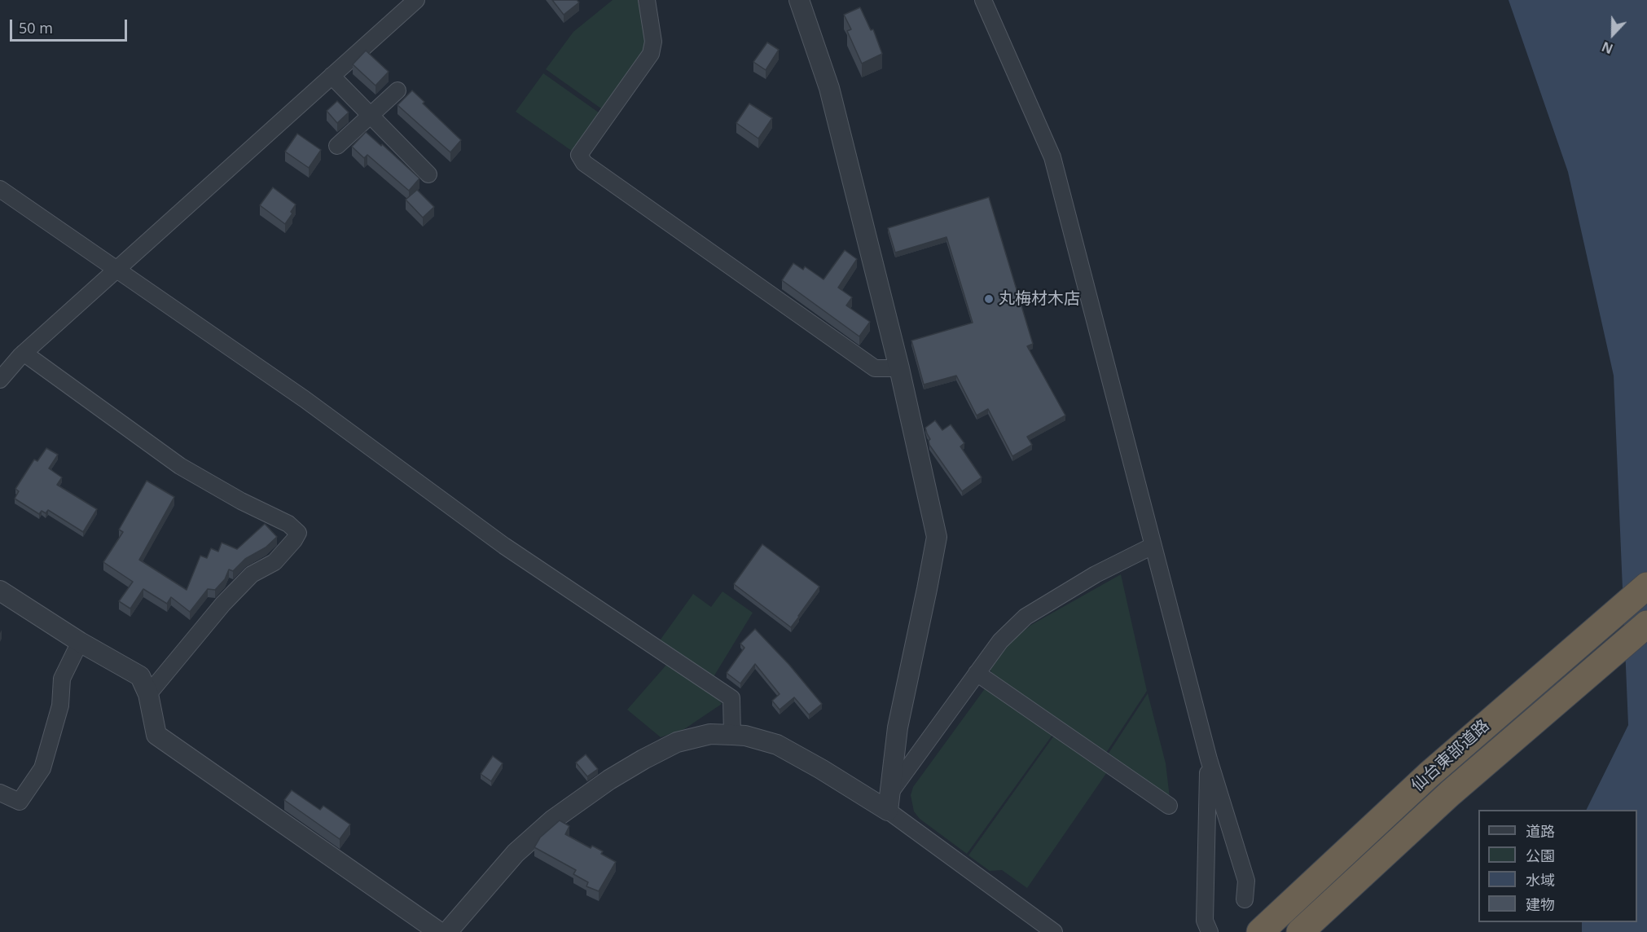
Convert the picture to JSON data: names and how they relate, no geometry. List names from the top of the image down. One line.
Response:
{"streets":{"highway":["仙台東部道路"]},"places":["丸梅材木店"],"legend":["道路","公園","水域","建物"],"scale_bar":"50 m","north":"bottom"}
